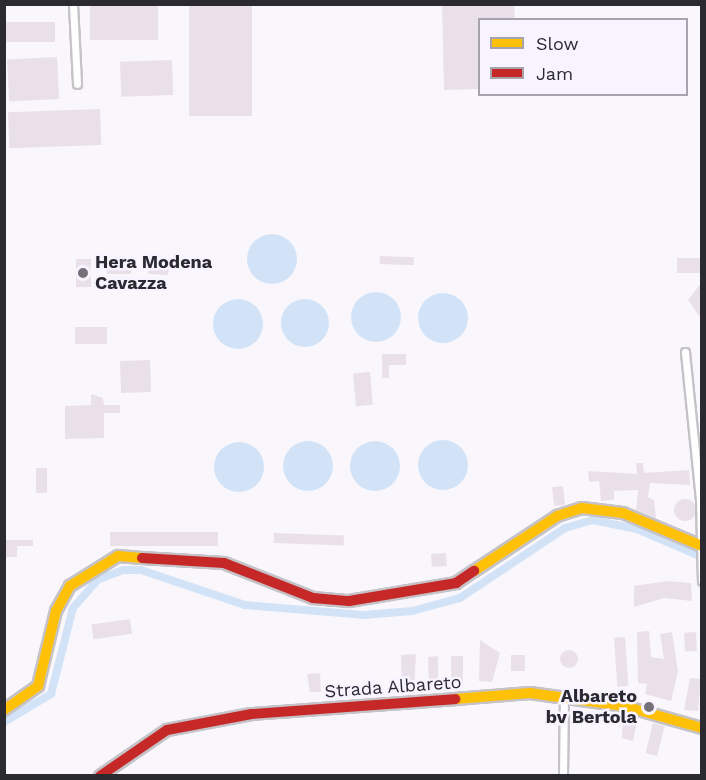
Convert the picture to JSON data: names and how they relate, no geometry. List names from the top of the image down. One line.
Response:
{"streets":{"street":["Strada Albareto"]},"places":["Hera Modena Cavazza","Albareto bv Bertola"],"legend":["Slow","Jam"]}
